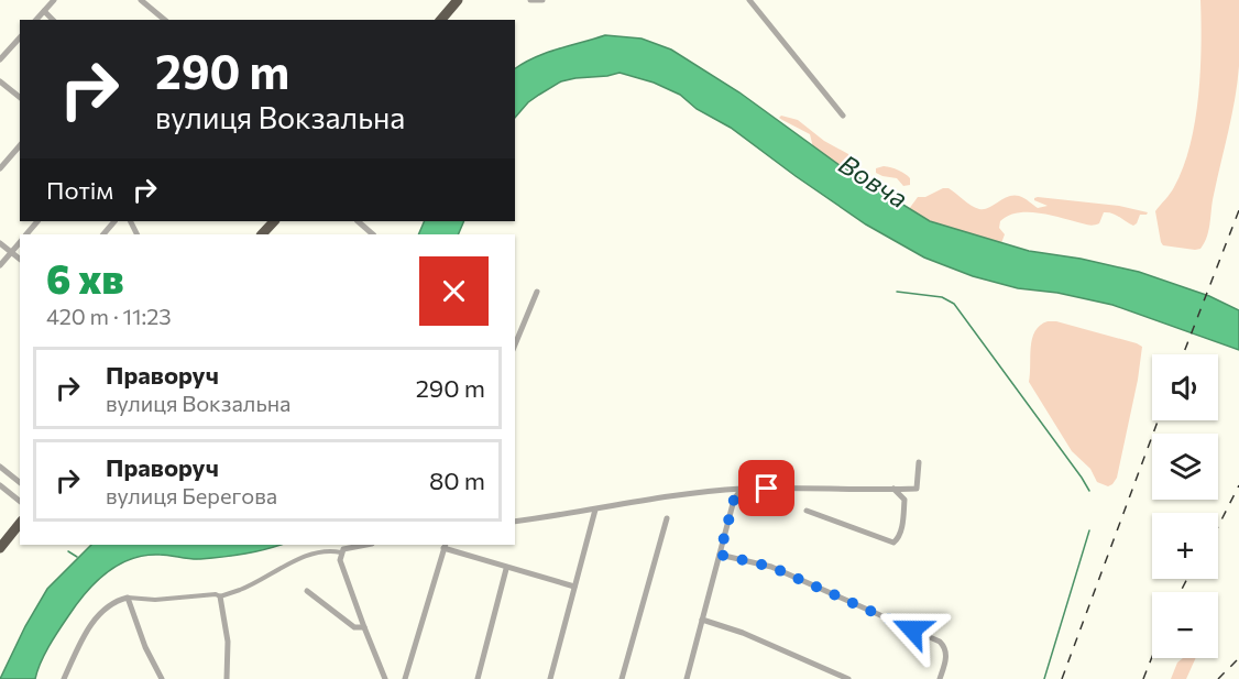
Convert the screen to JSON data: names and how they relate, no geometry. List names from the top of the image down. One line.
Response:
{"water":["Вовча"],"page":{"turn":["290 m","вулиця Вокзальна"],"then":"Потім","heading":["6 хв","420 m · 11:23"],"list":[{"name":"Праворуч","note":"вулиця Вокзальна","value":"290 m"},{"name":"Праворуч","note":"вулиця Берегова","value":"80 m"}],"map_buttons":["+","−"]}}
